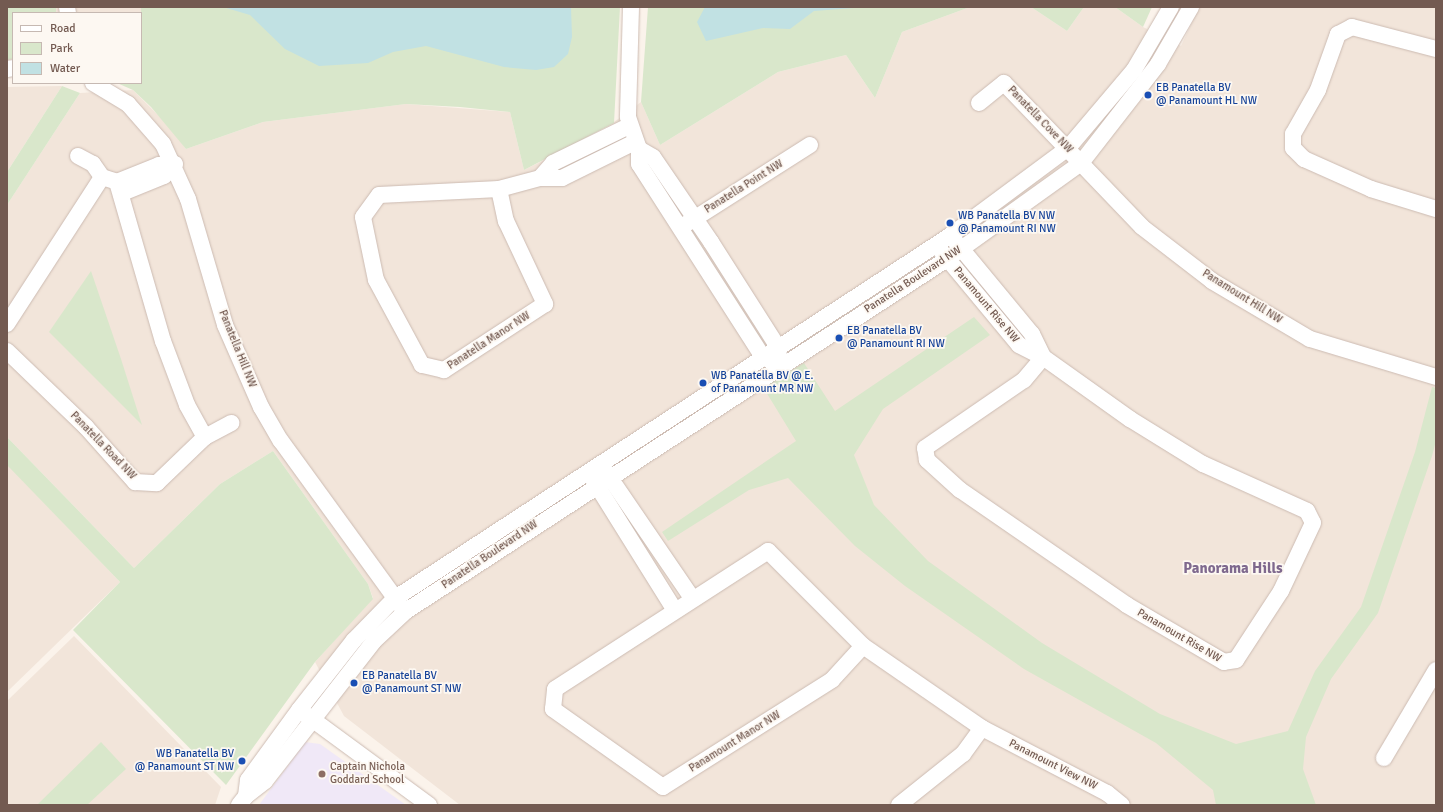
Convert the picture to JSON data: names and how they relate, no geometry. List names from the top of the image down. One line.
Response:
{"streets":{"street":["Panatella Cove NW","Panatella Point NW","Panatella Boulevard NW","Panamount Hill NW","Panamount Rise NW","Panatella Manor NW","Panatella Hill NW","Panatella Road NW","Panamount Manor NW","Panamount View NW"]},"crossings":[["Panatella Cove NW","Panatella Boulevard NW"],["Panatella Cove NW","Panamount Hill NW"],["Panatella Boulevard NW","Panamount Hill NW"],["Panatella Boulevard NW","Panamount Rise NW"],["Panatella Boulevard NW","Panatella Hill NW"],["Panamount Manor NW","Panamount View NW"]],"districts":["Panorama Hills"],"places":["EB Panatella BV @ Panamount HL NW","WB Panatella BV NW @ Panamount RI NW","EB Panatella BV @ Panamount RI NW","WB Panatella BV @ E. of Panamount MR NW","EB Panatella BV @ Panamount ST NW","WB Panatella BV @ Panamount ST NW","Captain Nichola Goddard School"],"legend":["Road","Park","Water"]}
